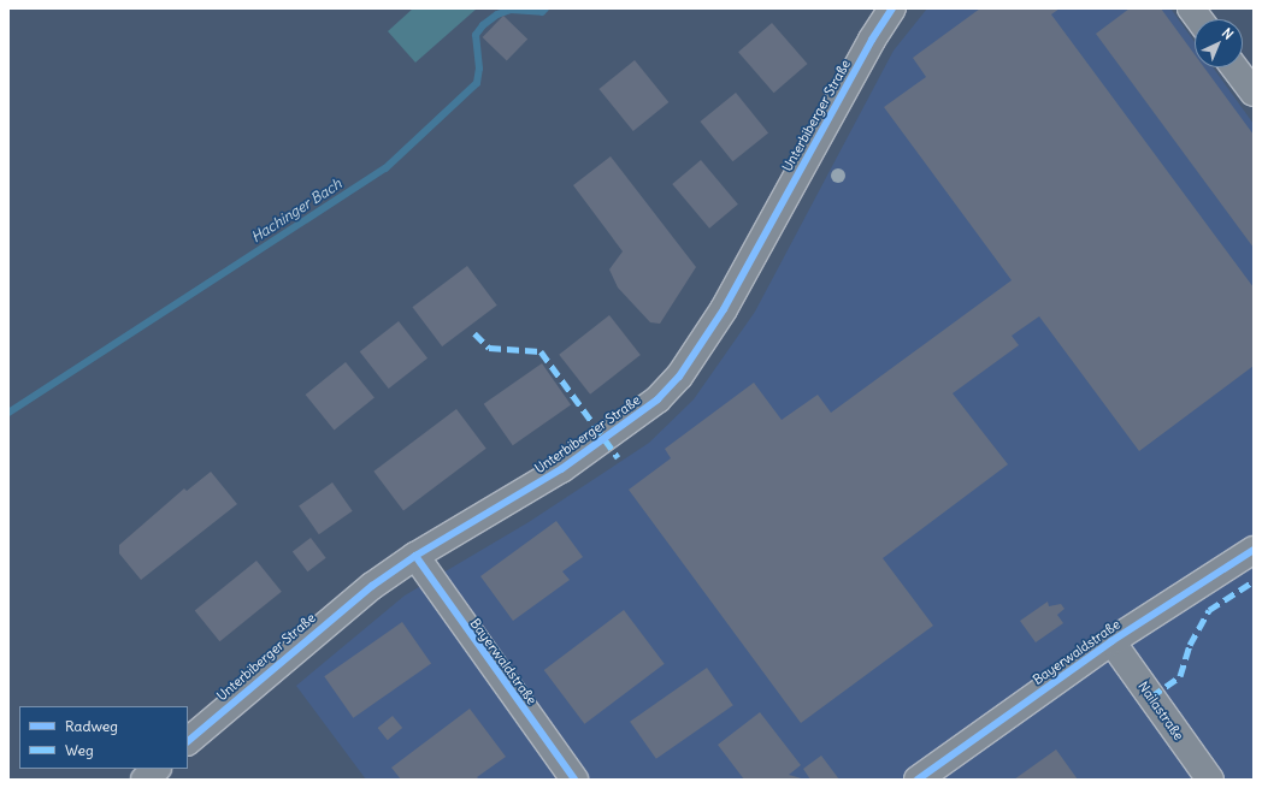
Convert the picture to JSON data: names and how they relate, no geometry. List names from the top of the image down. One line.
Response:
{"streets":{"street":["Unterbiberger Straße","Bayerwaldstraße","Nailastraße"]},"crossings":[["Unterbiberger Straße","Bayerwaldstraße"],["Bayerwaldstraße","Nailastraße"]],"water":["Hachinger Bach"],"legend":["Radweg","Weg"],"north":"top right"}
